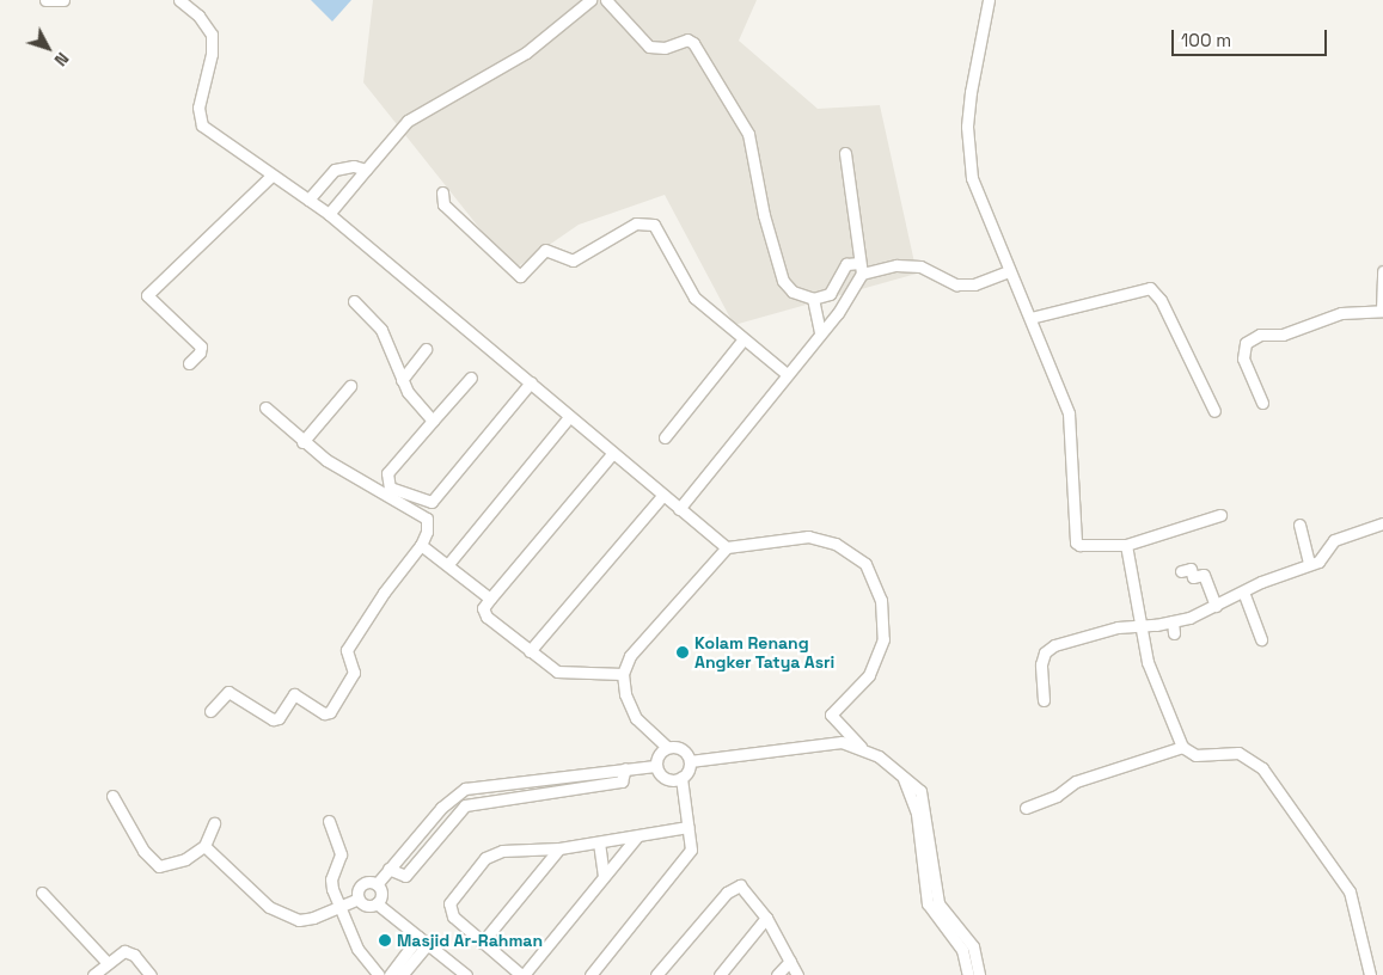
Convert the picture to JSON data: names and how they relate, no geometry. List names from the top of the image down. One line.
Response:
{"places":["Kolam Renang Angker Tatya Asri","Masjid Ar-Rahman"],"scale_bar":"100 m","north":"bottom right"}
